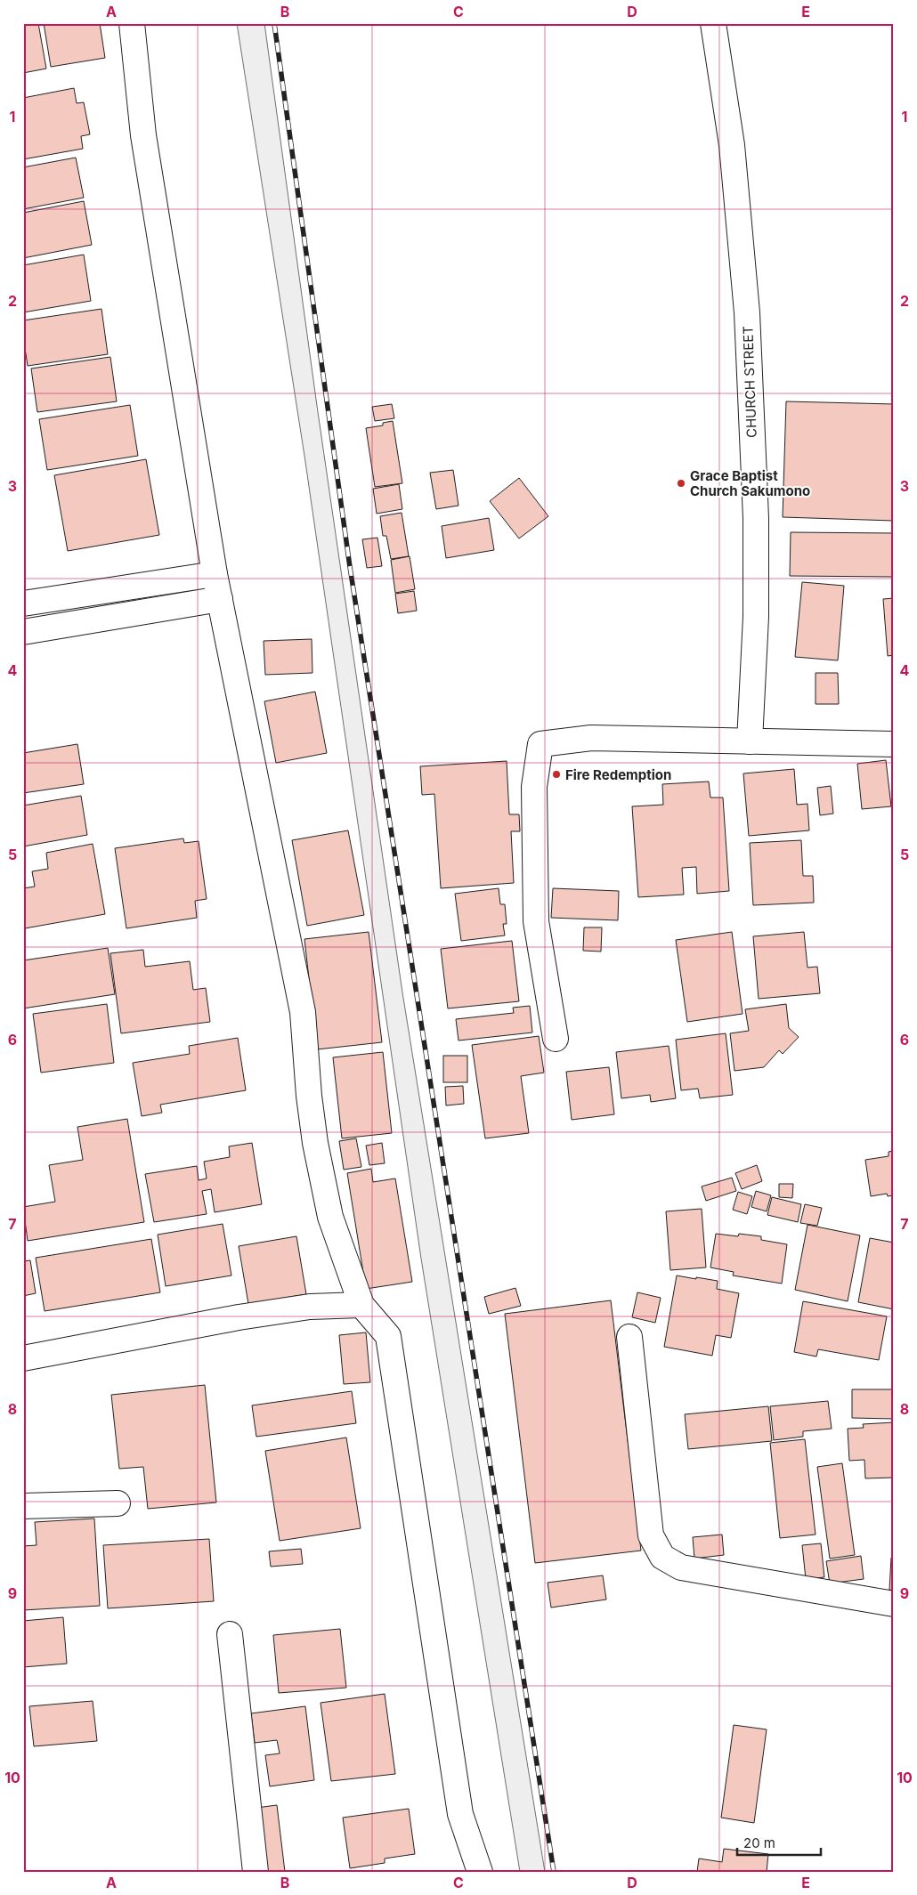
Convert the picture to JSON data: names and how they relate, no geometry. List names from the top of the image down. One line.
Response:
{"streets":{"street":["CHURCH STREET"]},"places":["Grace Baptist Church Sakumono","Fire Redemption"],"scale_bar":"20 m","grid":{"columns":["A","B","C","D","E"],"rows":["1","2","3","4","5","6","7","8","9","10"]}}
